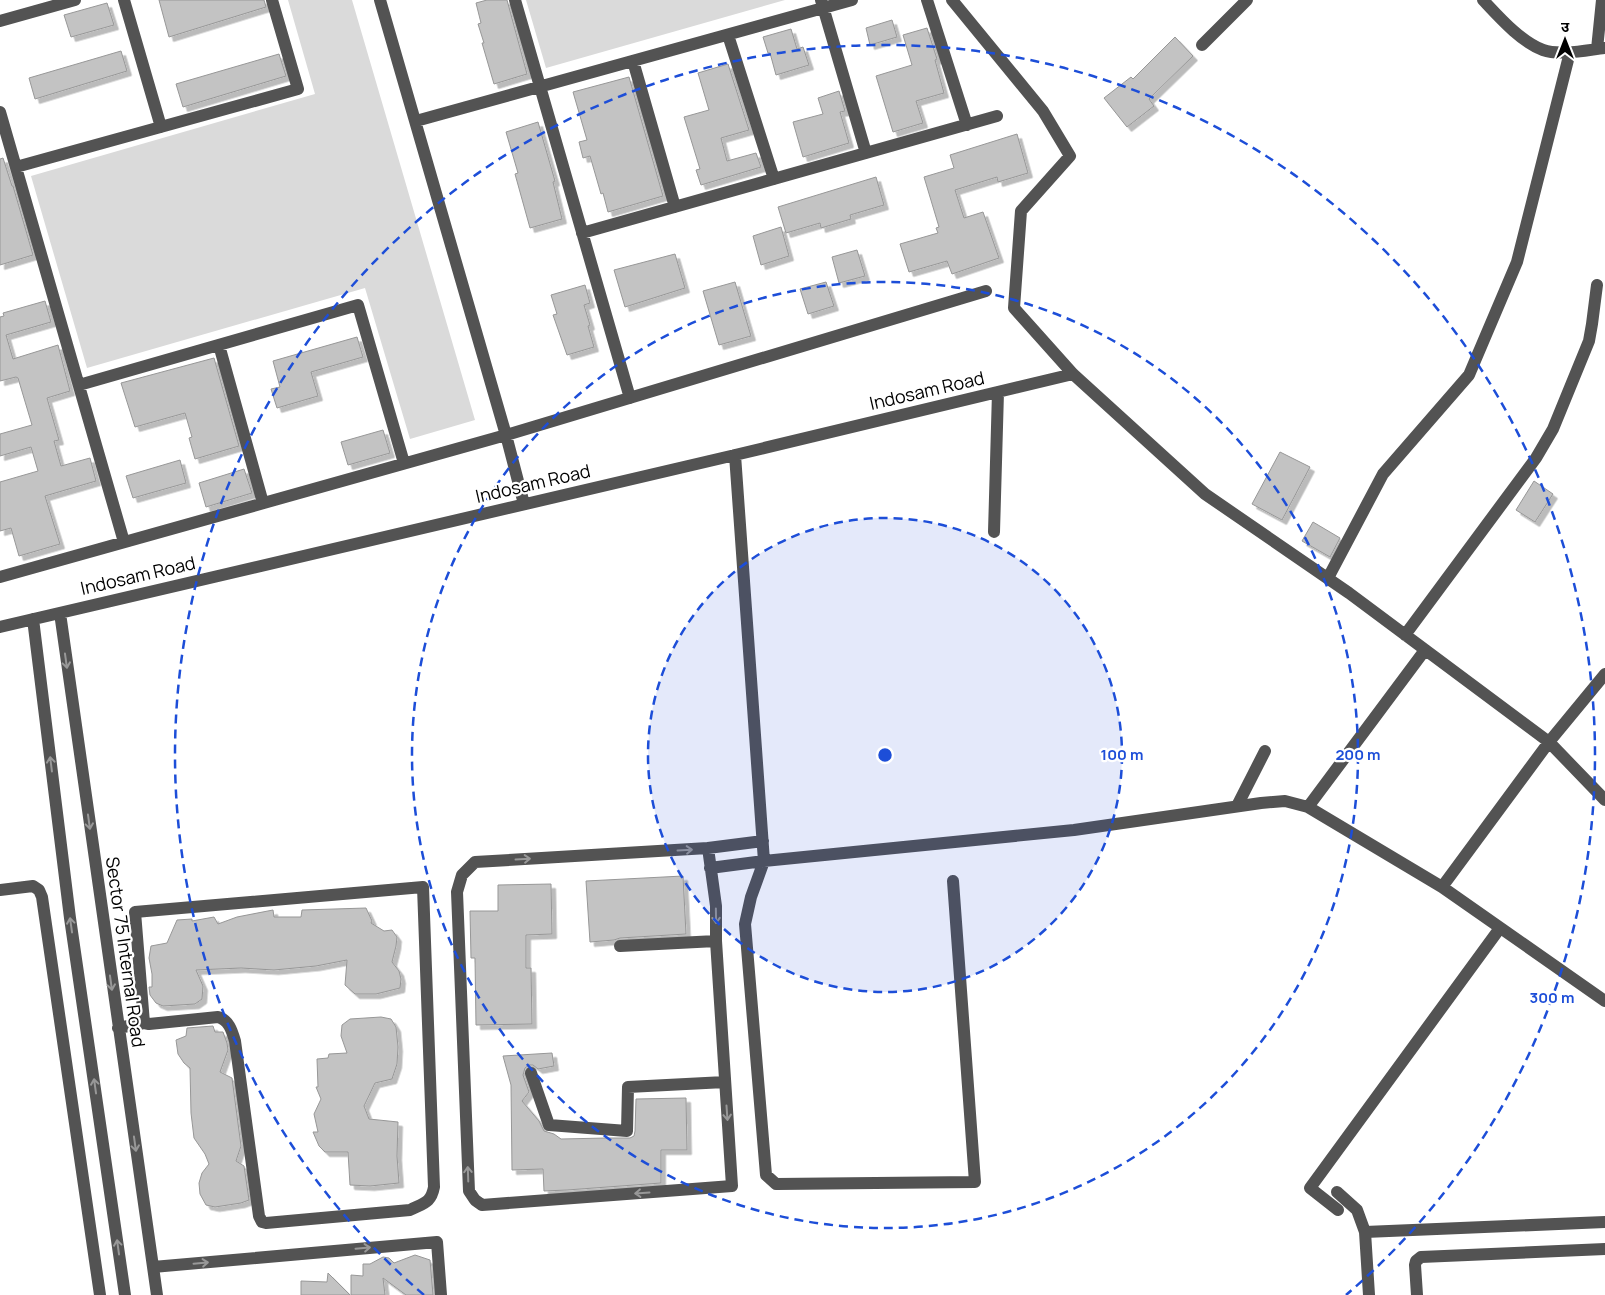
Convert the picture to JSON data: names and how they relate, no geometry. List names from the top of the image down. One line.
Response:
{"streets":{"street":["Indosam Road","Sector 75 Internal Road"]},"crossings":[["Indosam Road","Sector 75 Internal Road"]],"north":"top","rings":["100 m","200 m","300 m"]}
